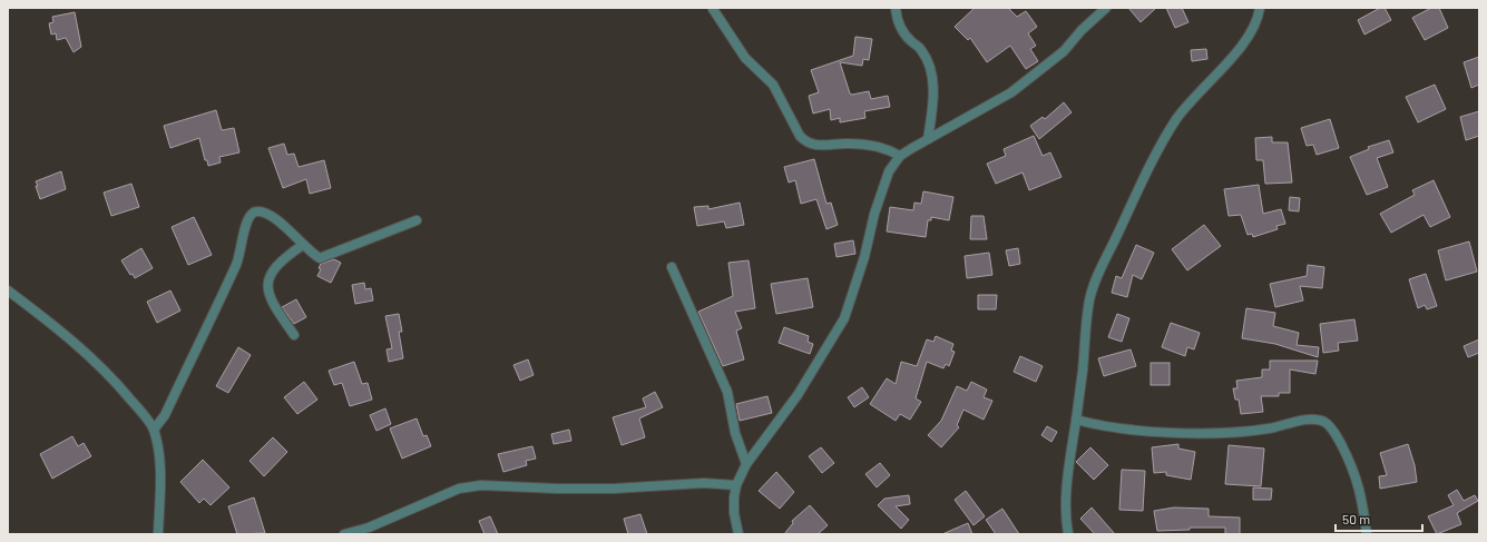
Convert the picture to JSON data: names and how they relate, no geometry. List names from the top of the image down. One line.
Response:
{"scale_bar":"50 m"}
